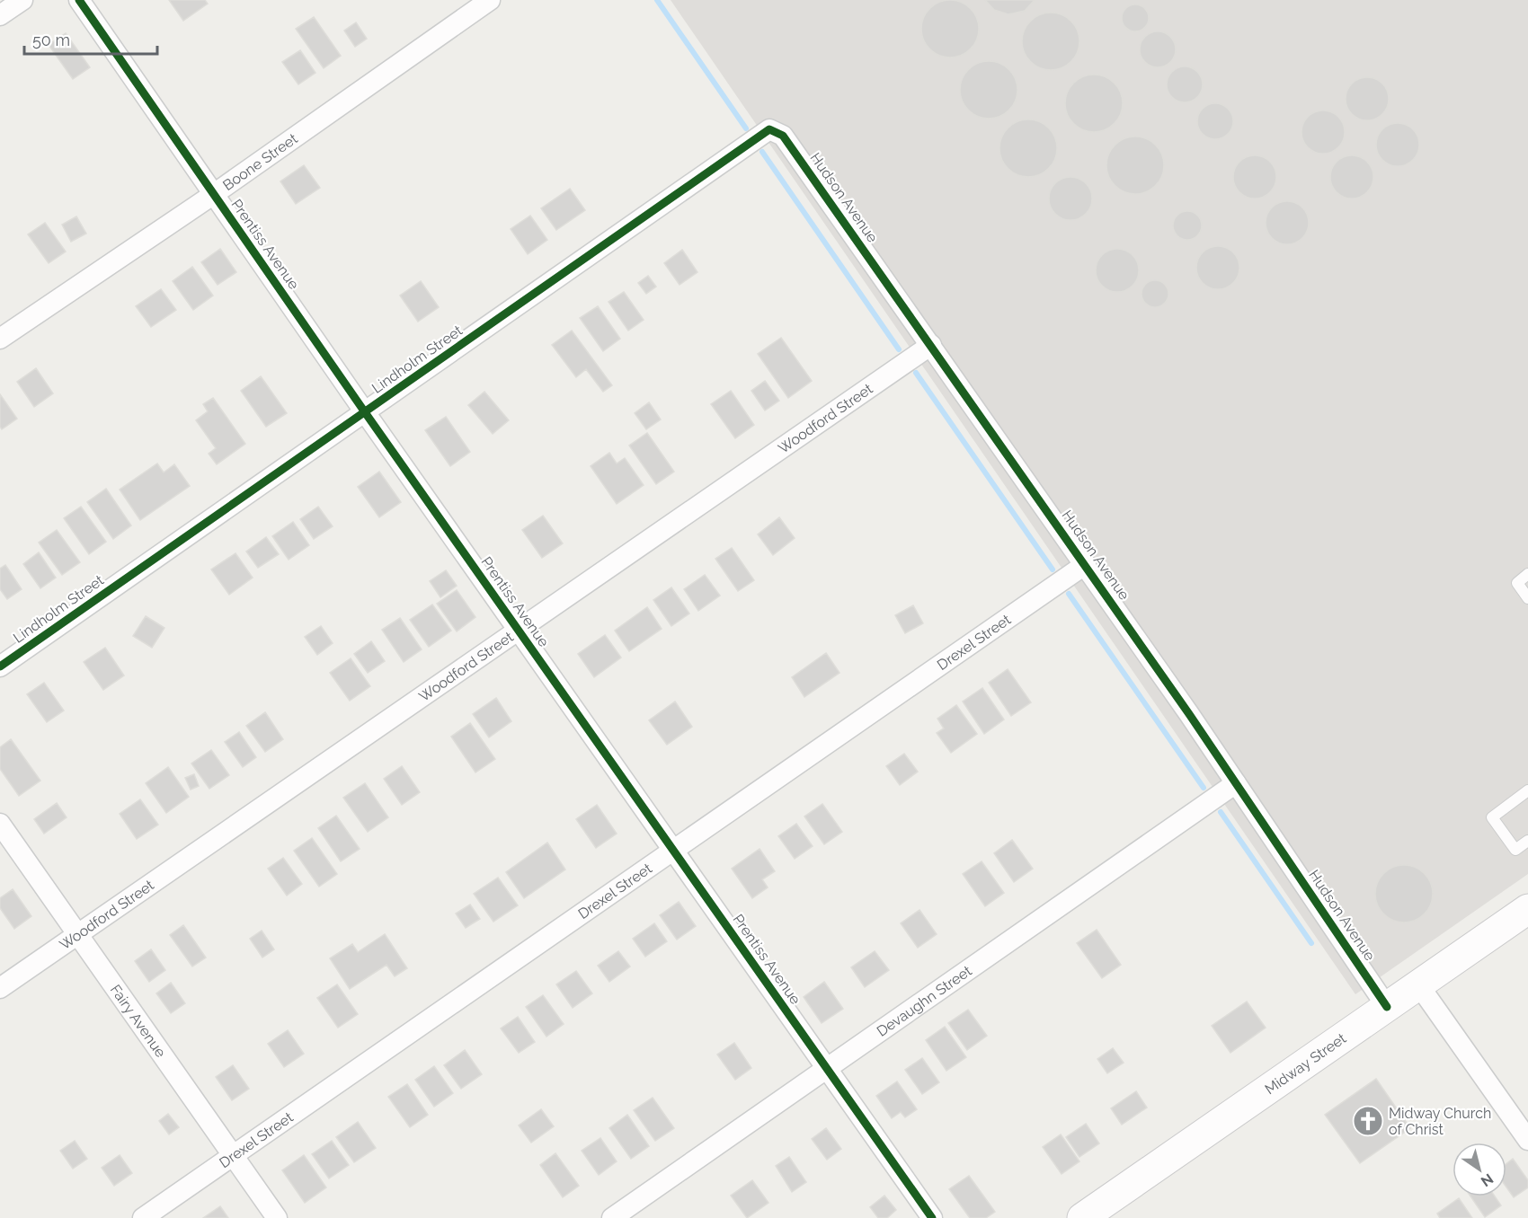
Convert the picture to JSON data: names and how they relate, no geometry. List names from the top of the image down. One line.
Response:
{"streets":{"street":["Boone Street","Hudson Avenue","Prentiss Avenue","Lindholm Street","Woodford Street","Drexel Street","Devaughn Street","Fairy Avenue","Midway Street"]},"crossings":[["Boone Street","Prentiss Avenue"],["Hudson Avenue","Lindholm Street"],["Hudson Avenue","Woodford Street"],["Hudson Avenue","Drexel Street"],["Hudson Avenue","Devaughn Street"],["Hudson Avenue","Midway Street"],["Prentiss Avenue","Lindholm Street"],["Prentiss Avenue","Woodford Street"],["Prentiss Avenue","Drexel Street"],["Prentiss Avenue","Devaughn Street"],["Woodford Street","Fairy Avenue"],["Drexel Street","Fairy Avenue"]],"places":{"church":["Midway Church of Christ"]},"scale_bar":"50 m","north":"bottom right"}
